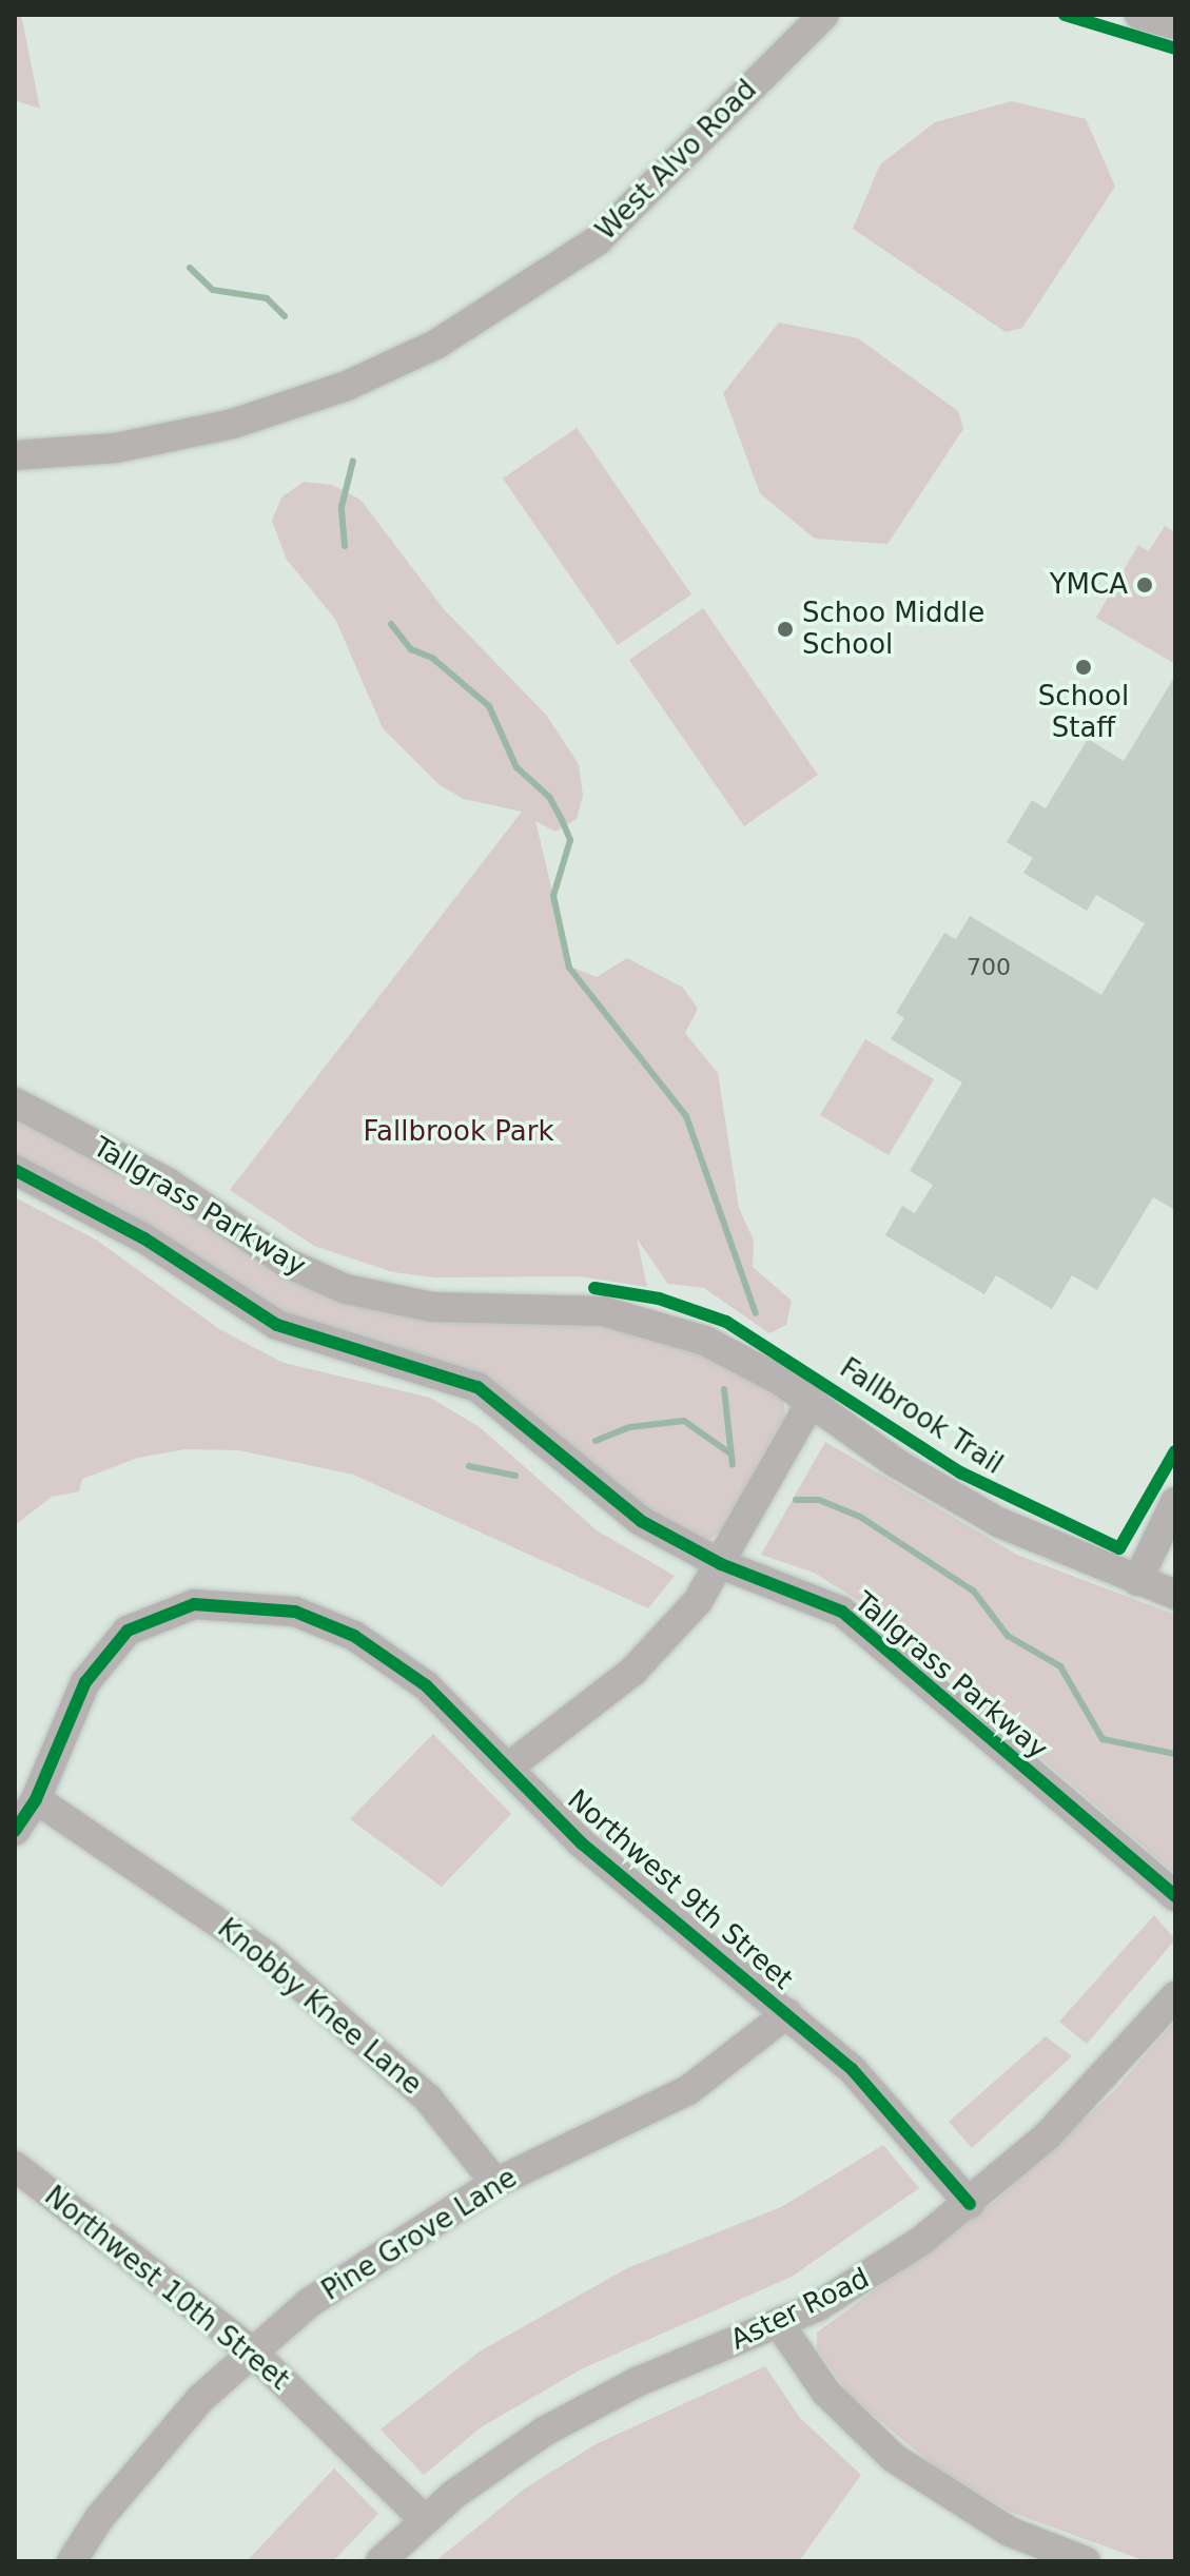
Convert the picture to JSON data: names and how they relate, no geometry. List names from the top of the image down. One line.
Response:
{"streets":{"street":["West Alvo Road","Tallgrass Parkway","Northwest 9th Street","Knobby Knee Lane","Pine Grove Lane","Northwest 10th Street","Aster Road"],"cycle path":["Fallbrook Trail"]},"crossings":[["Northwest 9th Street","Knobby Knee Lane"],["Northwest 9th Street","Pine Grove Lane"],["Northwest 9th Street","Aster Road"],["Knobby Knee Lane","Pine Grove Lane"],["Pine Grove Lane","Northwest 10th Street"],["Northwest 10th Street","Aster Road"]],"parks":["Fallbrook Park"],"places":["YMCA","Schoo Middle School","School Staff"],"house_numbers":["700"]}
